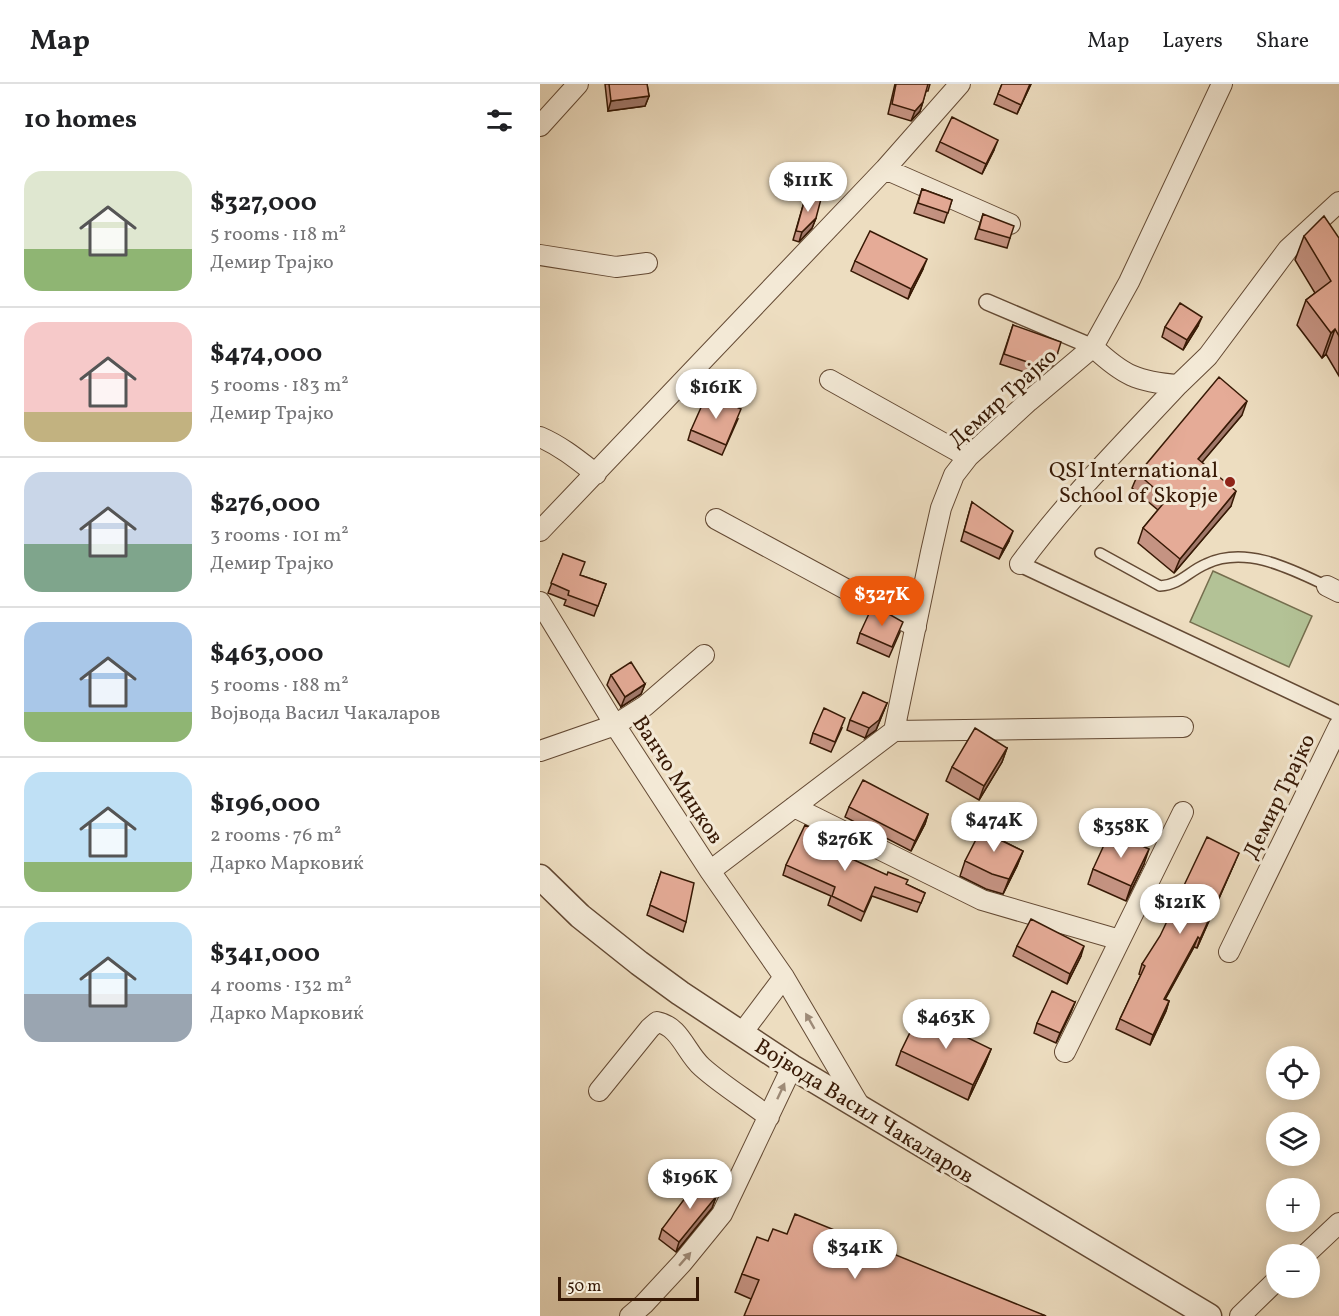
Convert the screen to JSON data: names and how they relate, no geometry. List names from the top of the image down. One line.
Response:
{"streets":{"street":["Демир Трајко","Ванчо Мицков","Војвода Васил Чакаларов"]},"crossings":[["Ванчо Мицков","Војвода Васил Чакаларов"]],"places":["QSI International School of Skopje"],"scale_bar":"50 m","page":{"header":"Map","nav":["Map","Layers","Share"],"heading":"10 homes","list":[{"name":"$327,000","note":"5 rooms · 118 m² · Демир Трајко"},{"name":"$474,000","note":"5 rooms · 183 m² · Демир Трајко"},{"name":"$276,000","note":"3 rooms · 101 m² · Демир Трајко"},{"name":"$463,000","note":"5 rooms · 188 m² · Војвода Васил Чакаларов"},{"name":"$196,000","note":"2 rooms · 76 m² · Дарко Марковиќ"},{"name":"$341,000","note":"4 rooms · 132 m² · Дарко Марковиќ"}],"price":["$111K","$161K","$327K","$474K","$358K","$276K","$121K","$463K","$196K","$341K"],"map_buttons":["+","−"],"scale":"50 m"}}
